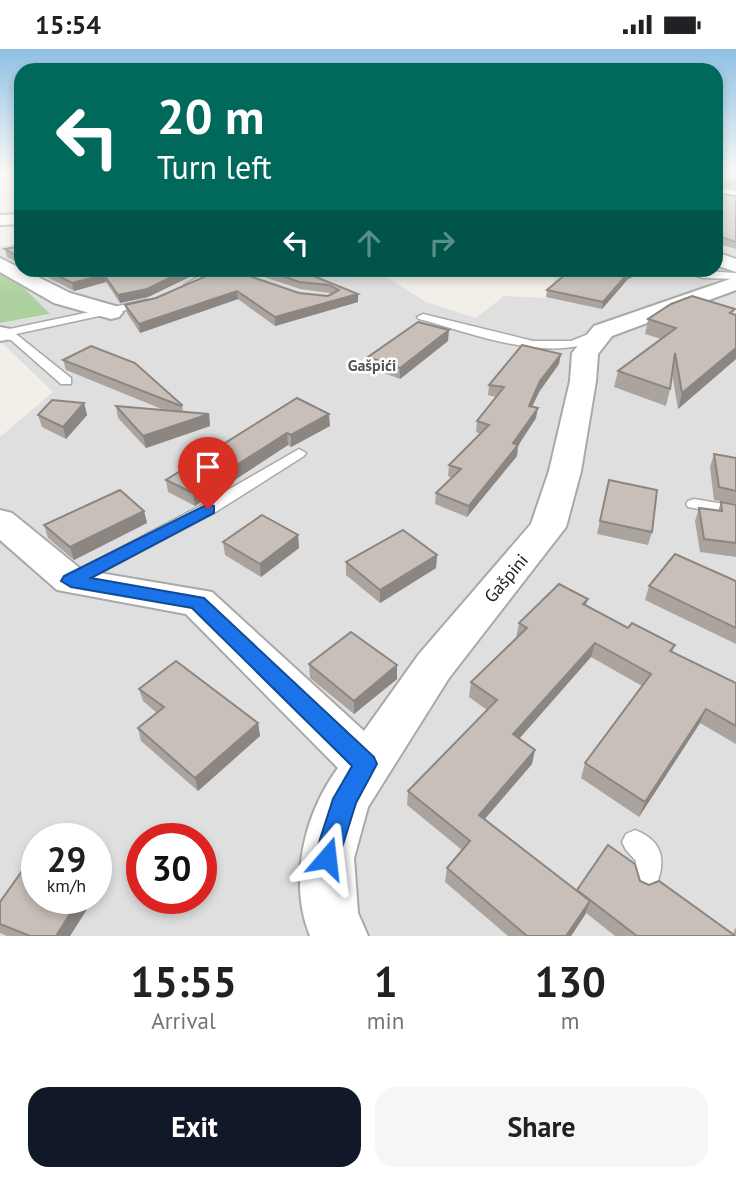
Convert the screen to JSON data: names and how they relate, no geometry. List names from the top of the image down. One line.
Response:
{"streets":{"street":["Gašpini"]},"districts":["Gašpići"],"page":{"status":"15:54","turn":["20 m","Turn left"],"speed":"29 km/h","limit":"30","eta":["15:55","Arrival","1","min","130","m"],"buttons":["Exit","Share"]}}
